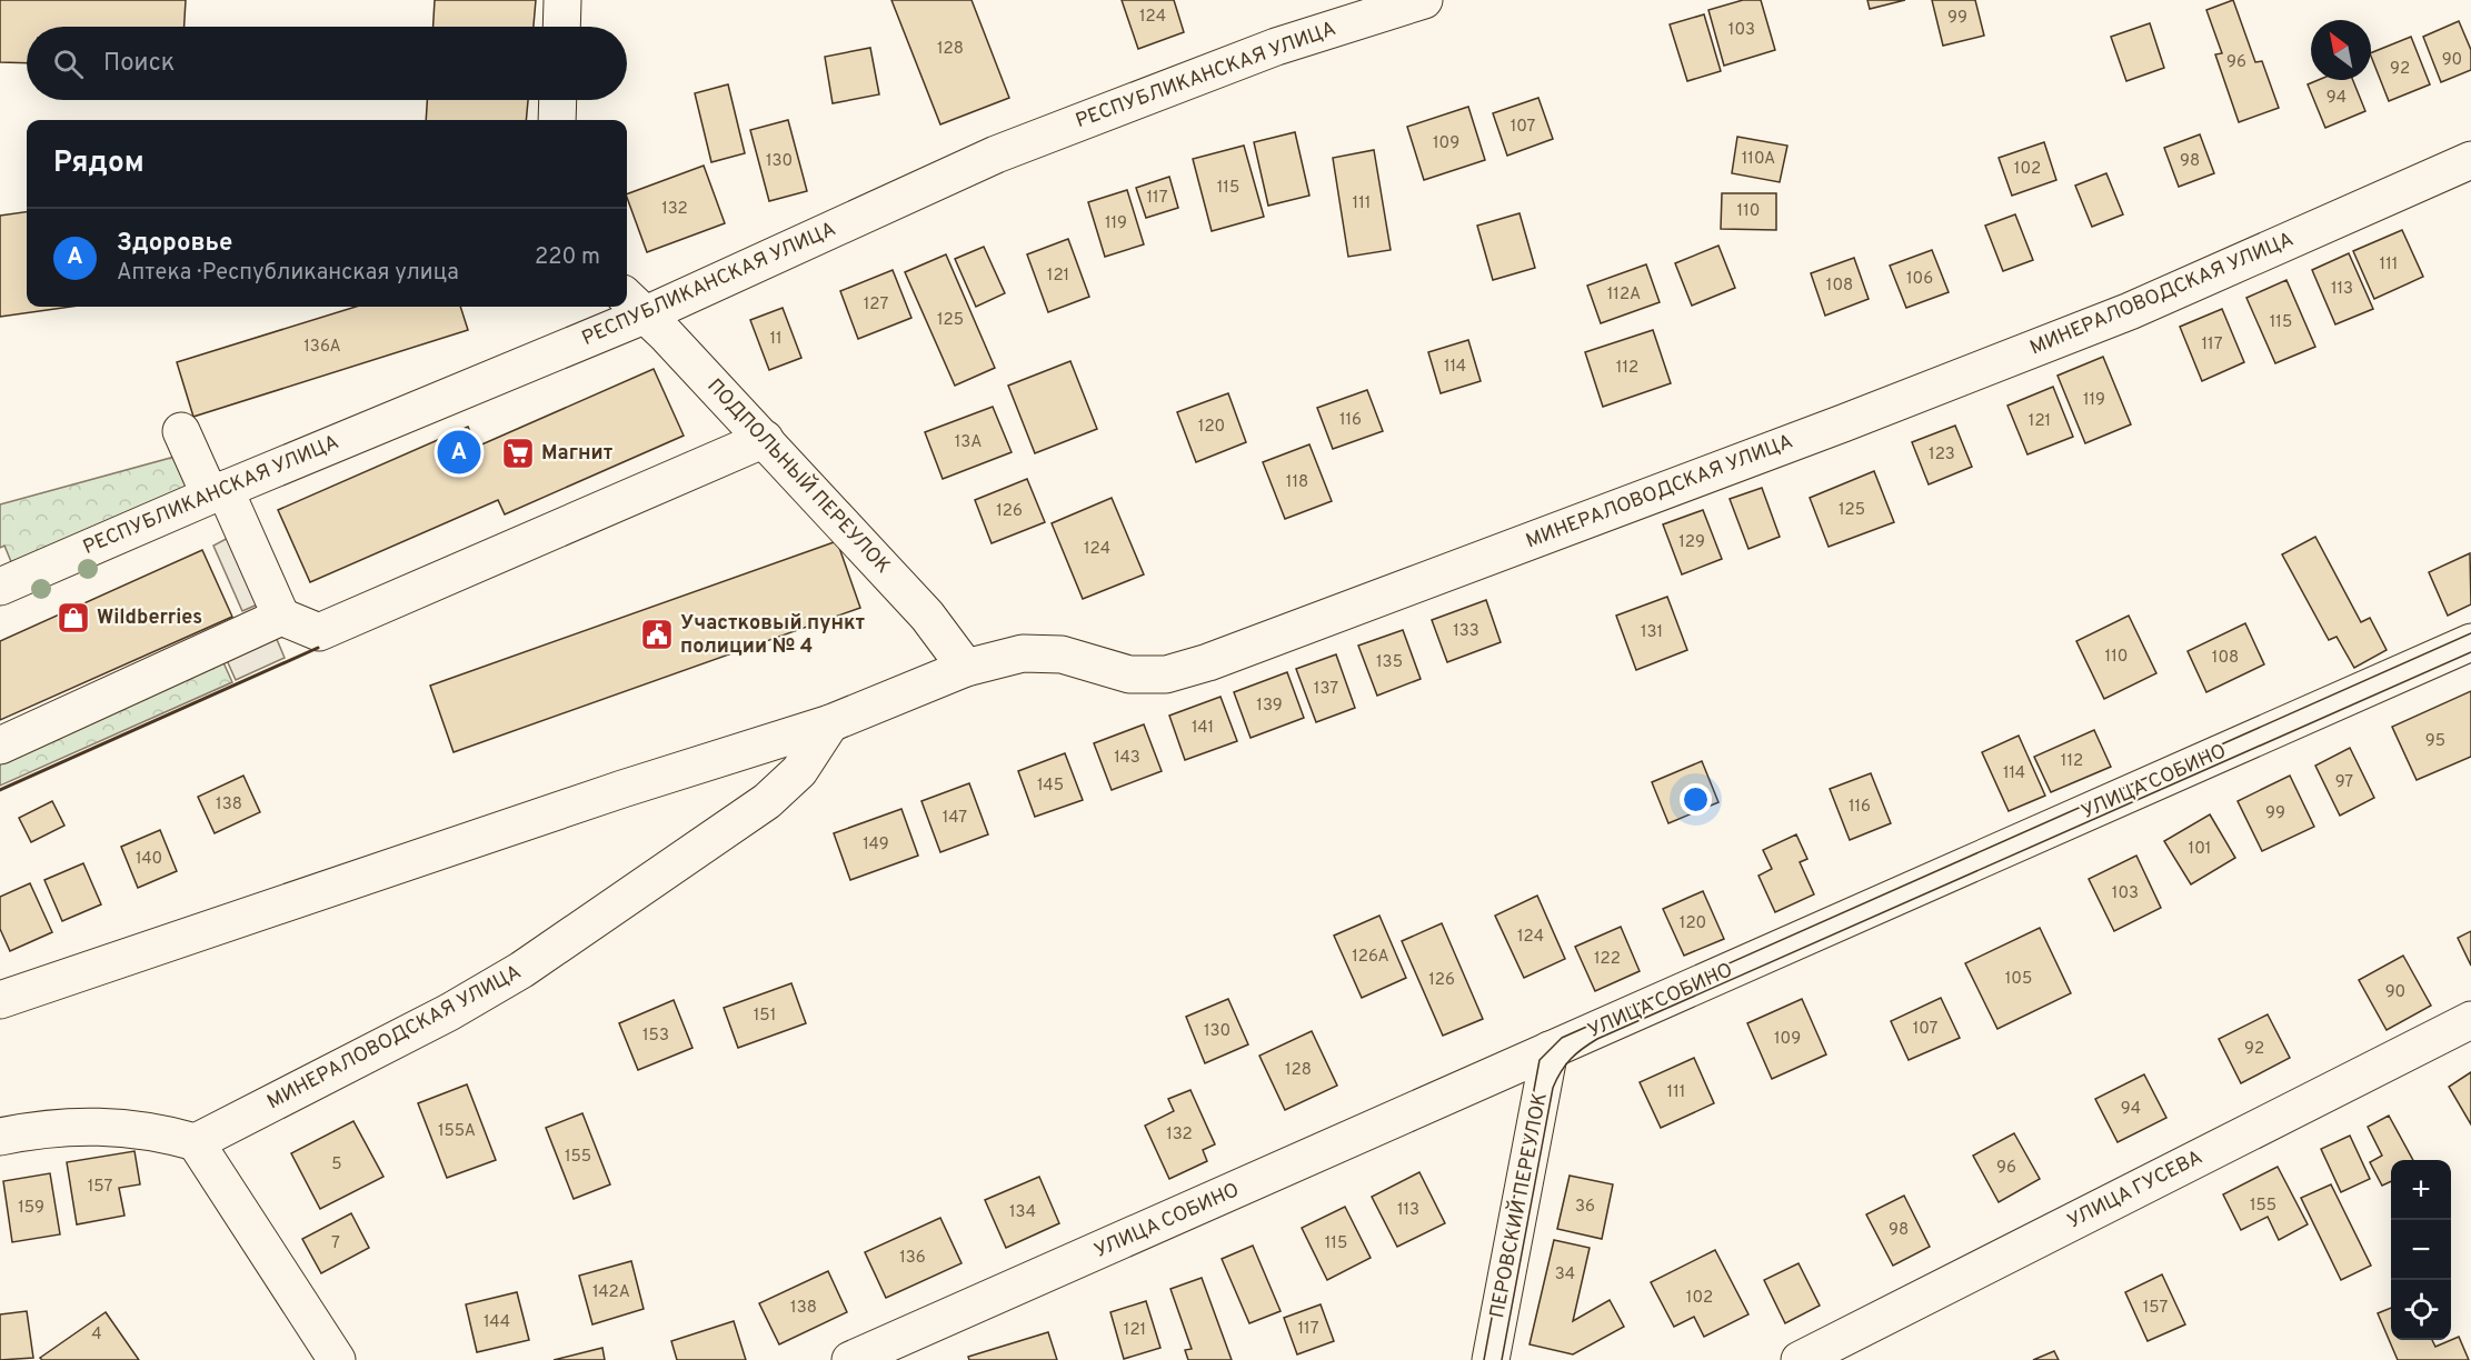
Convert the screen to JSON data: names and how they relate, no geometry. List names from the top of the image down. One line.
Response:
{"streets":{"street":["РЕСПУБЛИКАНСКАЯ УЛИЦА","МИНЕРАЛОВОДСКАЯ УЛИЦА","ПОДПОЛЬНЫЙ ПЕРЕУЛОК","УЛИЦА СОБИНО","УЛИЦА ГУСЕВА","ПЕРОВСКИЙ ПЕРЕУЛОК"]},"crossings":[["РЕСПУБЛИКАНСКАЯ УЛИЦА","ПОДПОЛЬНЫЙ ПЕРЕУЛОК"],["МИНЕРАЛОВОДСКАЯ УЛИЦА","ПОДПОЛЬНЫЙ ПЕРЕУЛОК"],["УЛИЦА СОБИНО","ПЕРОВСКИЙ ПЕРЕУЛОК"]],"places":{"supermarket":["Магнит"],"shop":["Wildberries"],"public building":["Участковый пункт полиции № 4"]},"house_numbers":["124","99","103","128","90","96","92","94","107","109","110А","130","98","102","115","117","111","132","110","119","111","121","106","108","113","112А","127","125","115","11","117","136А","114","112","119","116","121","120","13А","123","118","125","126","129","124","133","131","110","108","135","137","139","141","95","143","112","114","97","145","138","116","99","147","149","101","140","103","120","124","126А","122","105","126","90","151","107","130","153","109","92","128","111","94","155А","132","155","5","96","157","155","36","159","113","134","98","7","115","136","34","142А","102","138","157","144","117","121","4"],"north":"top left","page":{"search":"Поиск","heading":"Рядом","list":[{"mark":"A","name":"Здоровье","note":"Аптека · Республиканская улица","value":"220 m"}],"pins":"A","map_buttons":["+","−"]}}
